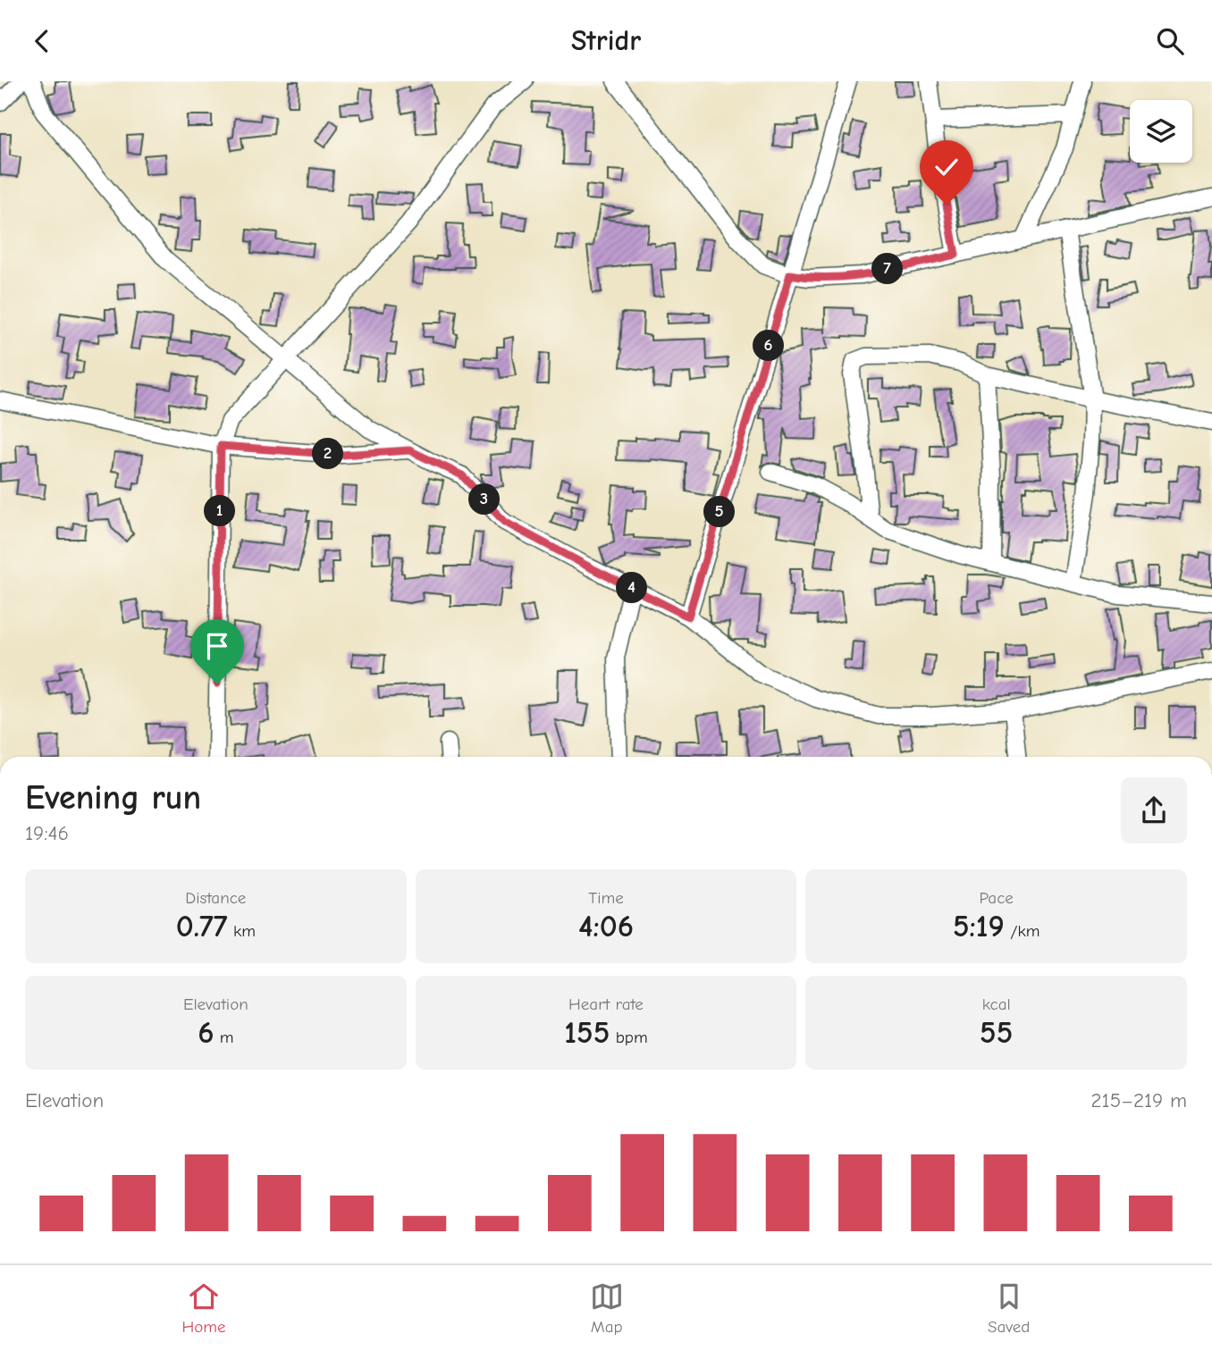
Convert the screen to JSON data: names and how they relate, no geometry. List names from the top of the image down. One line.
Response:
{"page":{"header":"Stridr","pins":["7","6","2","3","1","5","4"],"heading":["Evening run","19:46"],"stats":[["Distance","0.77 km"],["Time","4:06"],["Pace","5:19 /km"],["Elevation","6 m"],["Heart rate","155 bpm"],["kcal","55"]],"chart":["Elevation","215–219 m"],"tabs":["Home","Map","Saved"]}}
